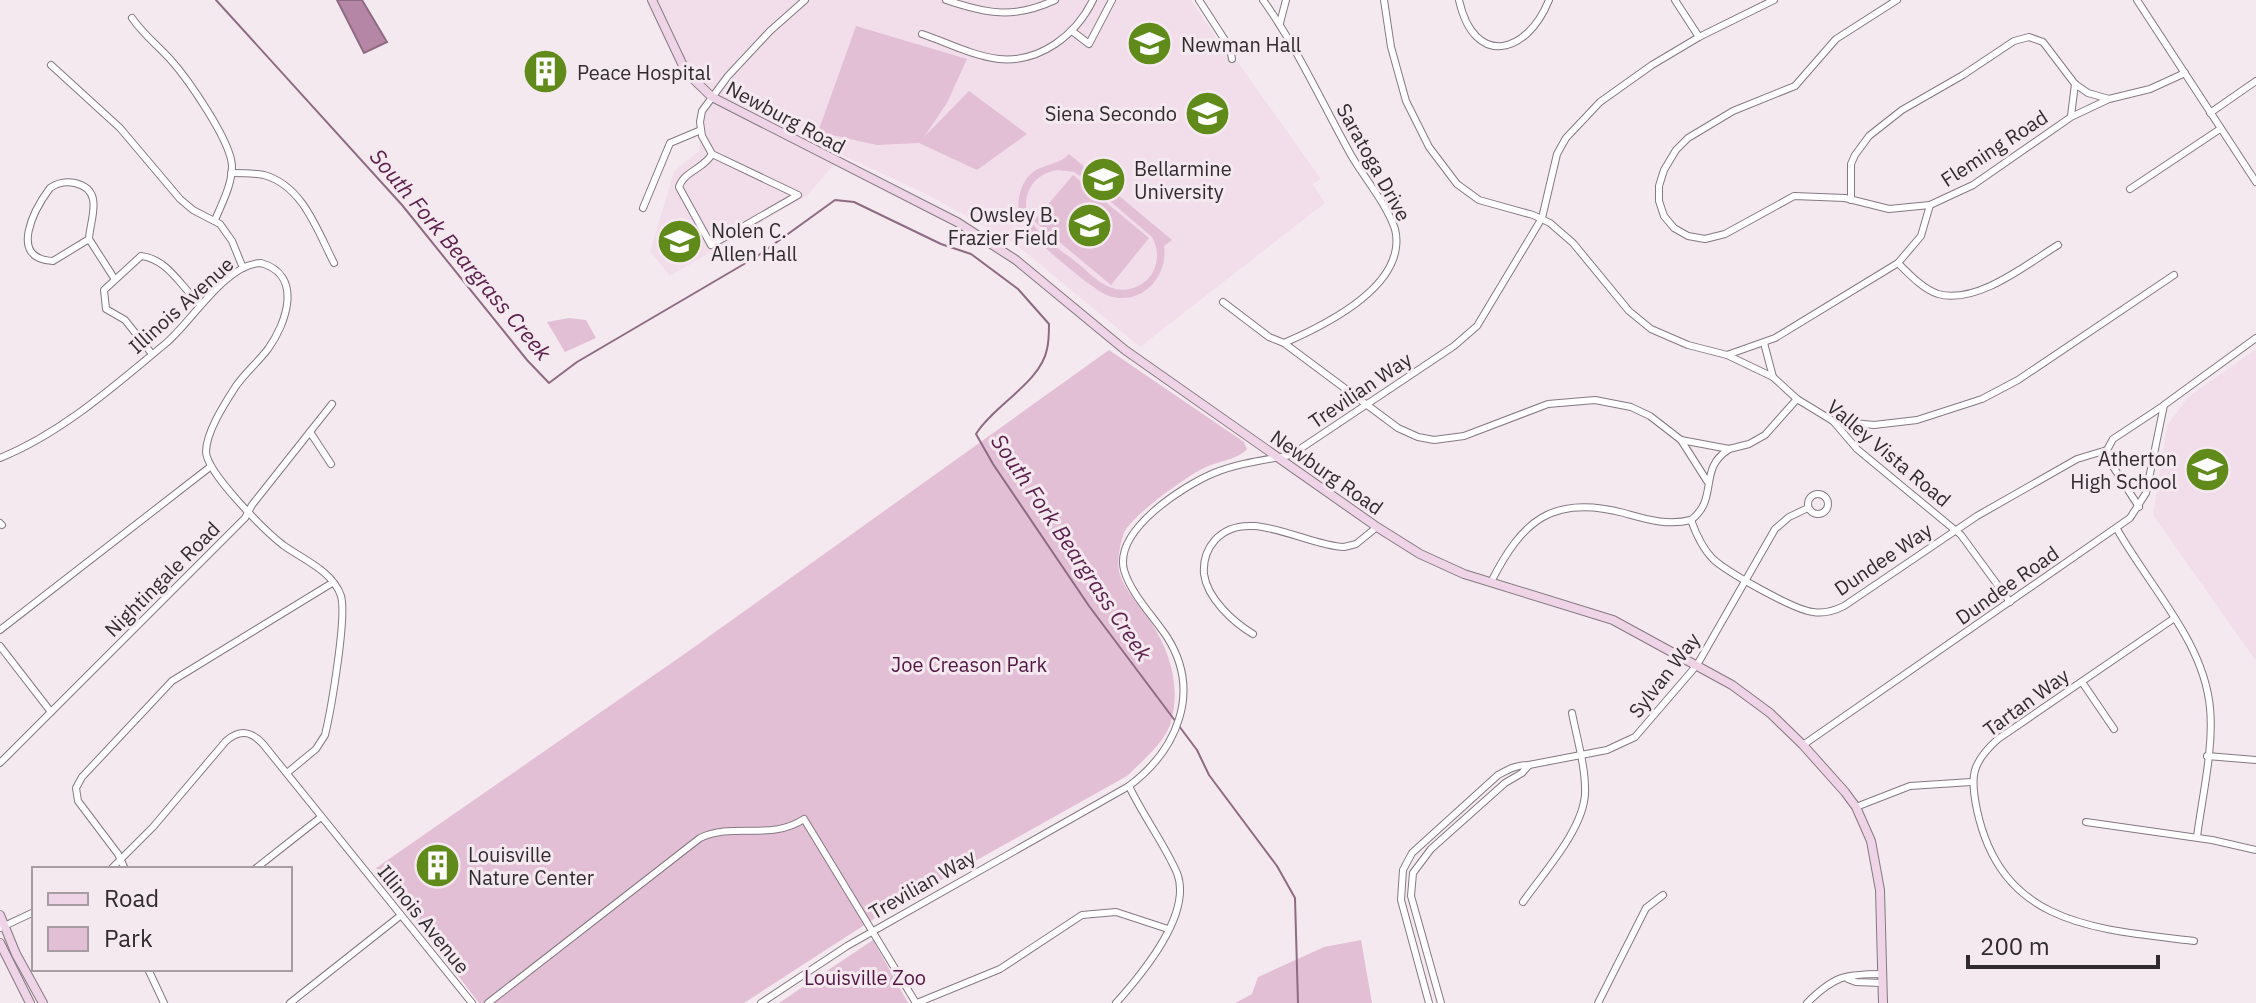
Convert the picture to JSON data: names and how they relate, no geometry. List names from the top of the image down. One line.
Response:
{"streets":{"main road":["Newburg Road"],"street":["Fleming Road","Saratoga Drive","Illinois Avenue","Trevilian Way","Valley Vista Road","Dundee Way","Nightingale Road","Dundee Road","Sylvan Way","Tartan Way"]},"crossings":[["Newburg Road","Trevilian Way"],["Newburg Road","Dundee Road"],["Newburg Road","Sylvan Way"],["Fleming Road","Valley Vista Road"],["Trevilian Way","Valley Vista Road"],["Valley Vista Road","Dundee Way"],["Valley Vista Road","Dundee Road"],["Dundee Way","Sylvan Way"]],"water":["South Fork Beargrass Creek"],"parks":["Joe Creason Park","Louisville Zoo"],"places":{"school or university":["Newman Hall","Siena Secondo","Bellarmine University","Owsley B. Frazier Field","Nolen C. Allen Hall","Atherton High School"],"building":["Peace Hospital","Louisville Nature Center"]},"legend":["Road","Park"],"scale_bar":"200 m"}
